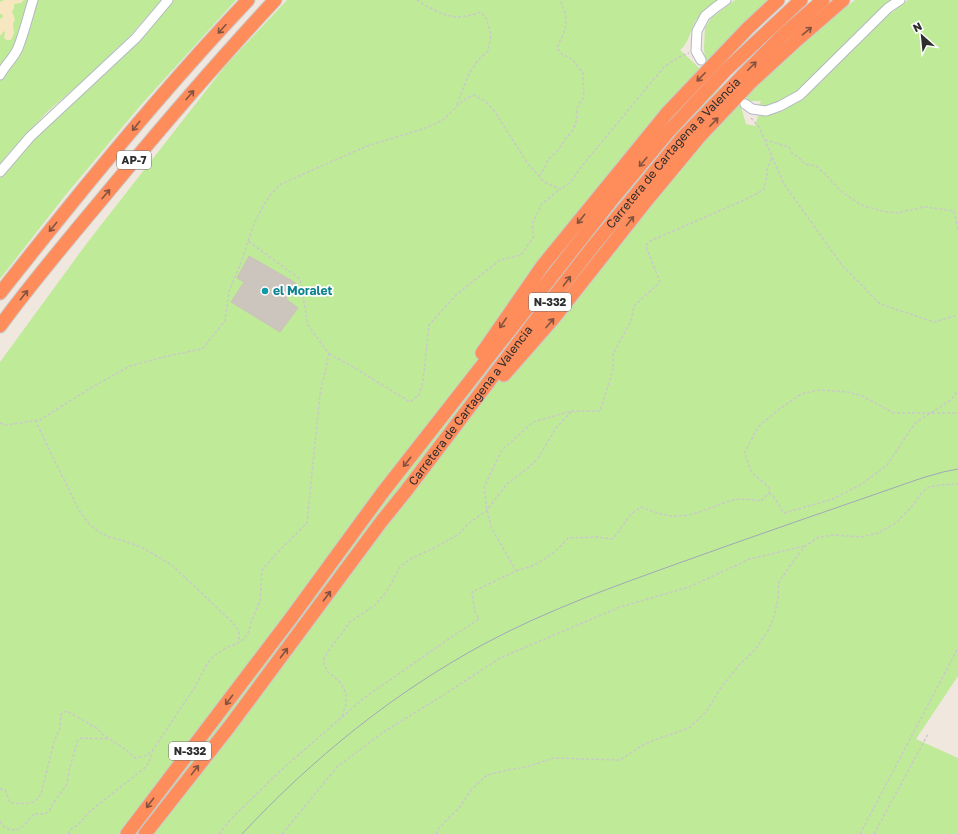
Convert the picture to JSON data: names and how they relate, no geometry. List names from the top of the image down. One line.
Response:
{"streets":{"highway":["Carretera de Cartagena a Valencia","AP-7","N-332"]},"crossings":[["Carretera de Cartagena a Valencia","N-332"]],"places":["el Moralet"],"north":"top left"}
